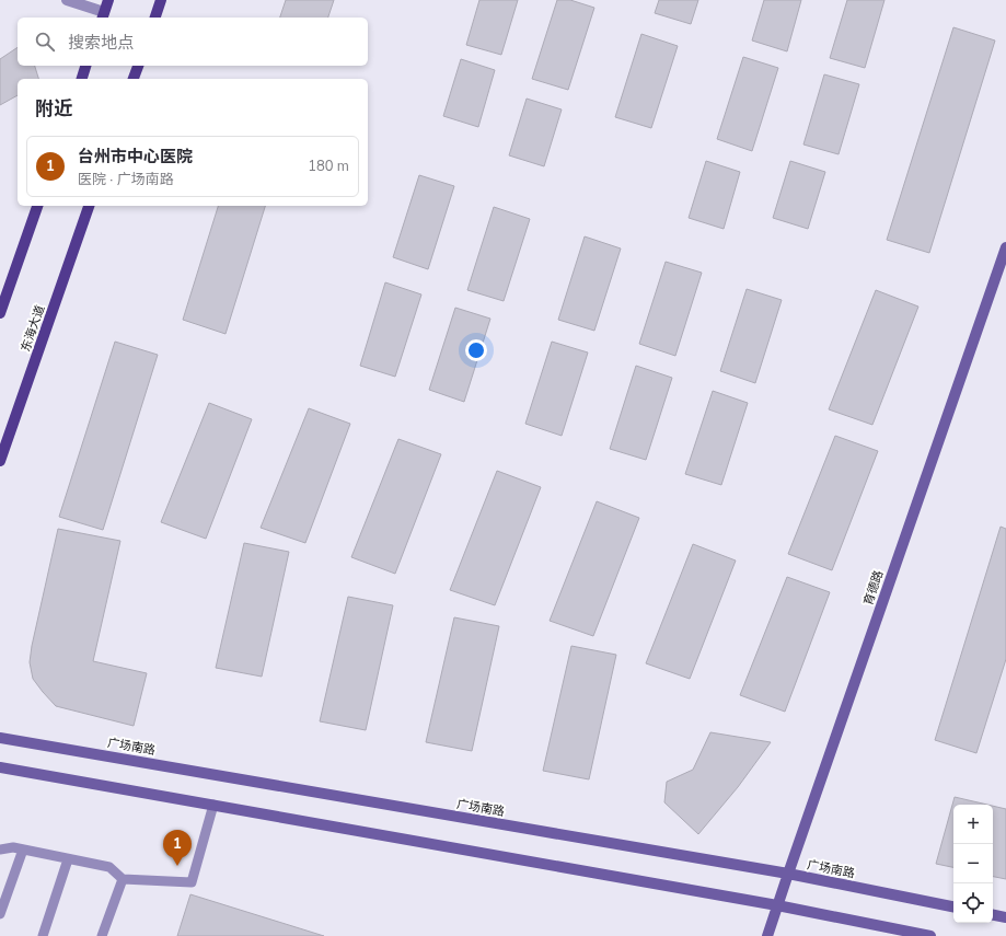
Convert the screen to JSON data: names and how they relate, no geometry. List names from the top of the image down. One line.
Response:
{"streets":{"main road":["东海大道","育德路","广场南路"]},"crossings":[["育德路","广场南路"]],"page":{"search":"搜索地点","heading":"附近","list":[{"mark":"1","name":"台州市中心医院","note":"医院 · 广场南路","value":"180 m"}],"map_buttons":["+","−"],"pins":"1"}}
